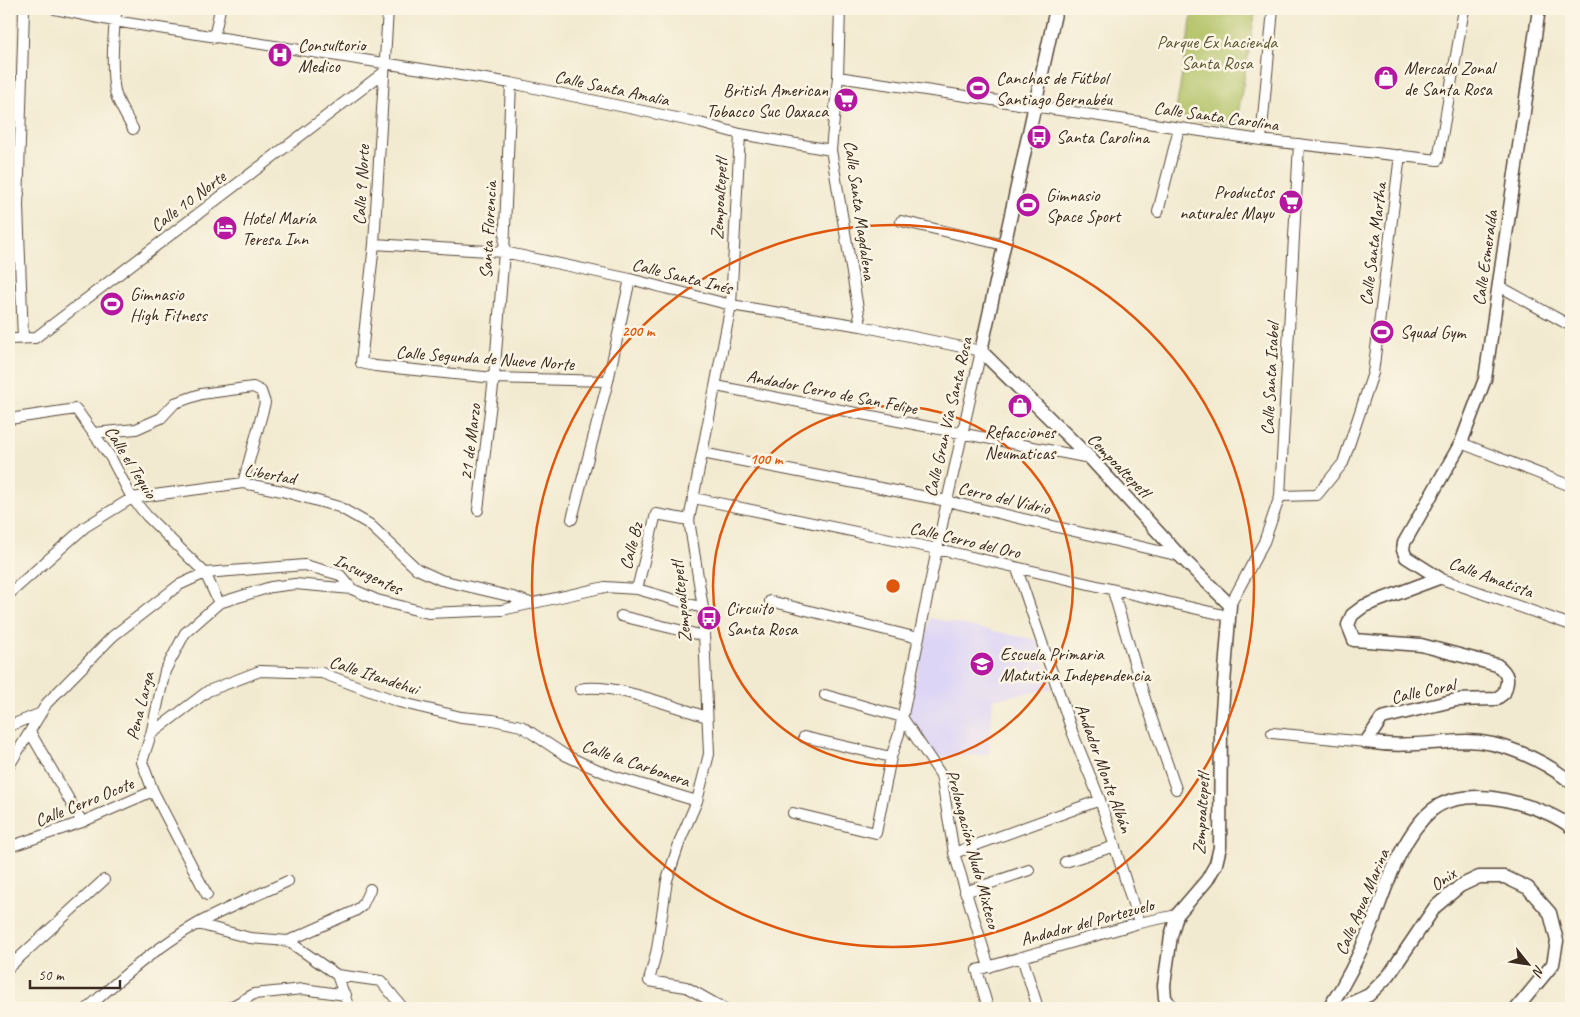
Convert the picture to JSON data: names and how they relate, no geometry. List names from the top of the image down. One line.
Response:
{"streets":{"street":["Calle Santa Amalia","Calle Santa Carolina","Calle 9 Norte","Zempoaltepetl","Calle 10 Norte","Calle Santa Magdalena","Santa Florencia","Calle Santa Martha","Calle Esmeralda","Calle Santa Inés","Calle Segunda de Nueve Norte","Calle Santa Isabel","Andador Cerro de San Felipe","Calle Gran Vía Santa Rosa","21 de Marzo","Calle el Tequio","Cempoaltepetl","Libertad","Cerro del Vidrio","Calle Cerro del Oro","Calle Bz","Insurgentes","Calle Amatista","Calle Itandehui","Calle Coral","Pena Larga","Calle la Carbonera","Andador Monte Albán","Calle Cerro Ocote","Prolongación Nudo Mixteco","Onix","Calle Agua Marina","Andador del Portezuelo"]},"crossings":[["Calle Santa Amalia","Calle 9 Norte"],["Calle Santa Amalia","Zempoaltepetl"],["Calle Santa Amalia","Calle 10 Norte"],["Calle Santa Amalia","Calle Santa Magdalena"],["Calle Santa Amalia","Santa Florencia"],["Calle Santa Carolina","Calle Santa Magdalena"],["Calle Santa Carolina","Calle Santa Martha"],["Calle Santa Carolina","Calle Santa Isabel"],["Calle Santa Carolina","Calle Gran Vía Santa Rosa"],["Calle 9 Norte","Calle 10 Norte"],["Calle 9 Norte","Calle Santa Inés"],["Calle 9 Norte","Calle Segunda de Nueve Norte"],["Zempoaltepetl","Calle Santa Inés"],["Zempoaltepetl","Calle Santa Isabel"],["Zempoaltepetl","Andador Cerro de San Felipe"],["Zempoaltepetl","Cempoaltepetl"],["Zempoaltepetl","Cerro del Vidrio"],["Zempoaltepetl","Calle Cerro del Oro"],["Zempoaltepetl","Calle Bz"],["Zempoaltepetl","Insurgentes"],["Zempoaltepetl","Calle la Carbonera"],["Zempoaltepetl","Andador del Portezuelo"],["Calle Santa Magdalena","Calle Santa Inés"],["Santa Florencia","Calle Santa Inés"],["Santa Florencia","Calle Segunda de Nueve Norte"],["Santa Florencia","21 de Marzo"],["Calle Santa Martha","Calle Santa Isabel"],["Calle Esmeralda","Calle Amatista"],["Calle Santa Inés","Calle Gran Vía Santa Rosa"],["Calle Santa Inés","Cempoaltepetl"],["Calle Segunda de Nueve Norte","21 de Marzo"],["Calle Santa Isabel","Cempoaltepetl"],["Calle Santa Isabel","Calle Cerro del Oro"],["Andador Cerro de San Felipe","Calle Gran Vía Santa Rosa"],["Andador Cerro de San Felipe","Cempoaltepetl"],["Calle Gran Vía Santa Rosa","Cempoaltepetl"],["Calle Gran Vía Santa Rosa","Cerro del Vidrio"],["Calle Gran Vía Santa Rosa","Calle Cerro del Oro"],["Calle Gran Vía Santa Rosa","Prolongación Nudo Mixteco"],["Calle el Tequio","Libertad"],["Calle el Tequio","Insurgentes"],["Cempoaltepetl","Cerro del Vidrio"],["Cempoaltepetl","Calle Cerro del Oro"],["Libertad","Insurgentes"],["Calle Cerro del Oro","Andador Monte Albán"],["Calle Bz","Insurgentes"],["Insurgentes","Pena Larga"],["Calle Amatista","Calle Coral"],["Calle Itandehui","Pena Larga"],["Calle Itandehui","Calle la Carbonera"],["Pena Larga","Calle Cerro Ocote"],["Andador Monte Albán","Andador del Portezuelo"],["Prolongación Nudo Mixteco","Andador del Portezuelo"]],"parks":["Parque Ex hacienda Santa Rosa"],"places":{"hospital":["Consultorio Medico"],"shop":["Mercado Zonal de Santa Rosa","Refacciones Neumaticas"],"sports":["Canchas de Fútbol Santiago Bernabéu","Gimnasio Space Sport","Gimnasio High Fitness","Squad Gym"],"supermarket":["British American Tobacco Suc Oaxaca","Productos naturales Mayu"],"bus stop":["Santa Carolina","Circuito Santa Rosa"],"hotel":["Hotel María Teresa Inn"],"school or university":["Escuela Primaria Matutina Independencia"]},"scale_bar":"50 m","north":"bottom right","rings":["200 m","100 m"]}
